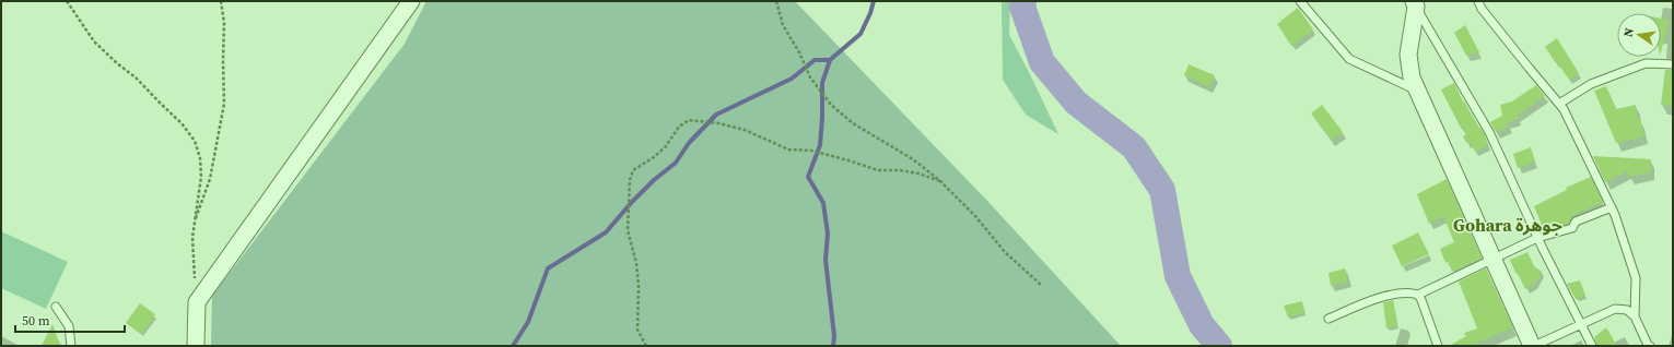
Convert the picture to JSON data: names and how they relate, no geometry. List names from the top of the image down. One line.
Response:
{"districts":["Gohara جوهرة"],"scale_bar":"50 m","north":"left"}
